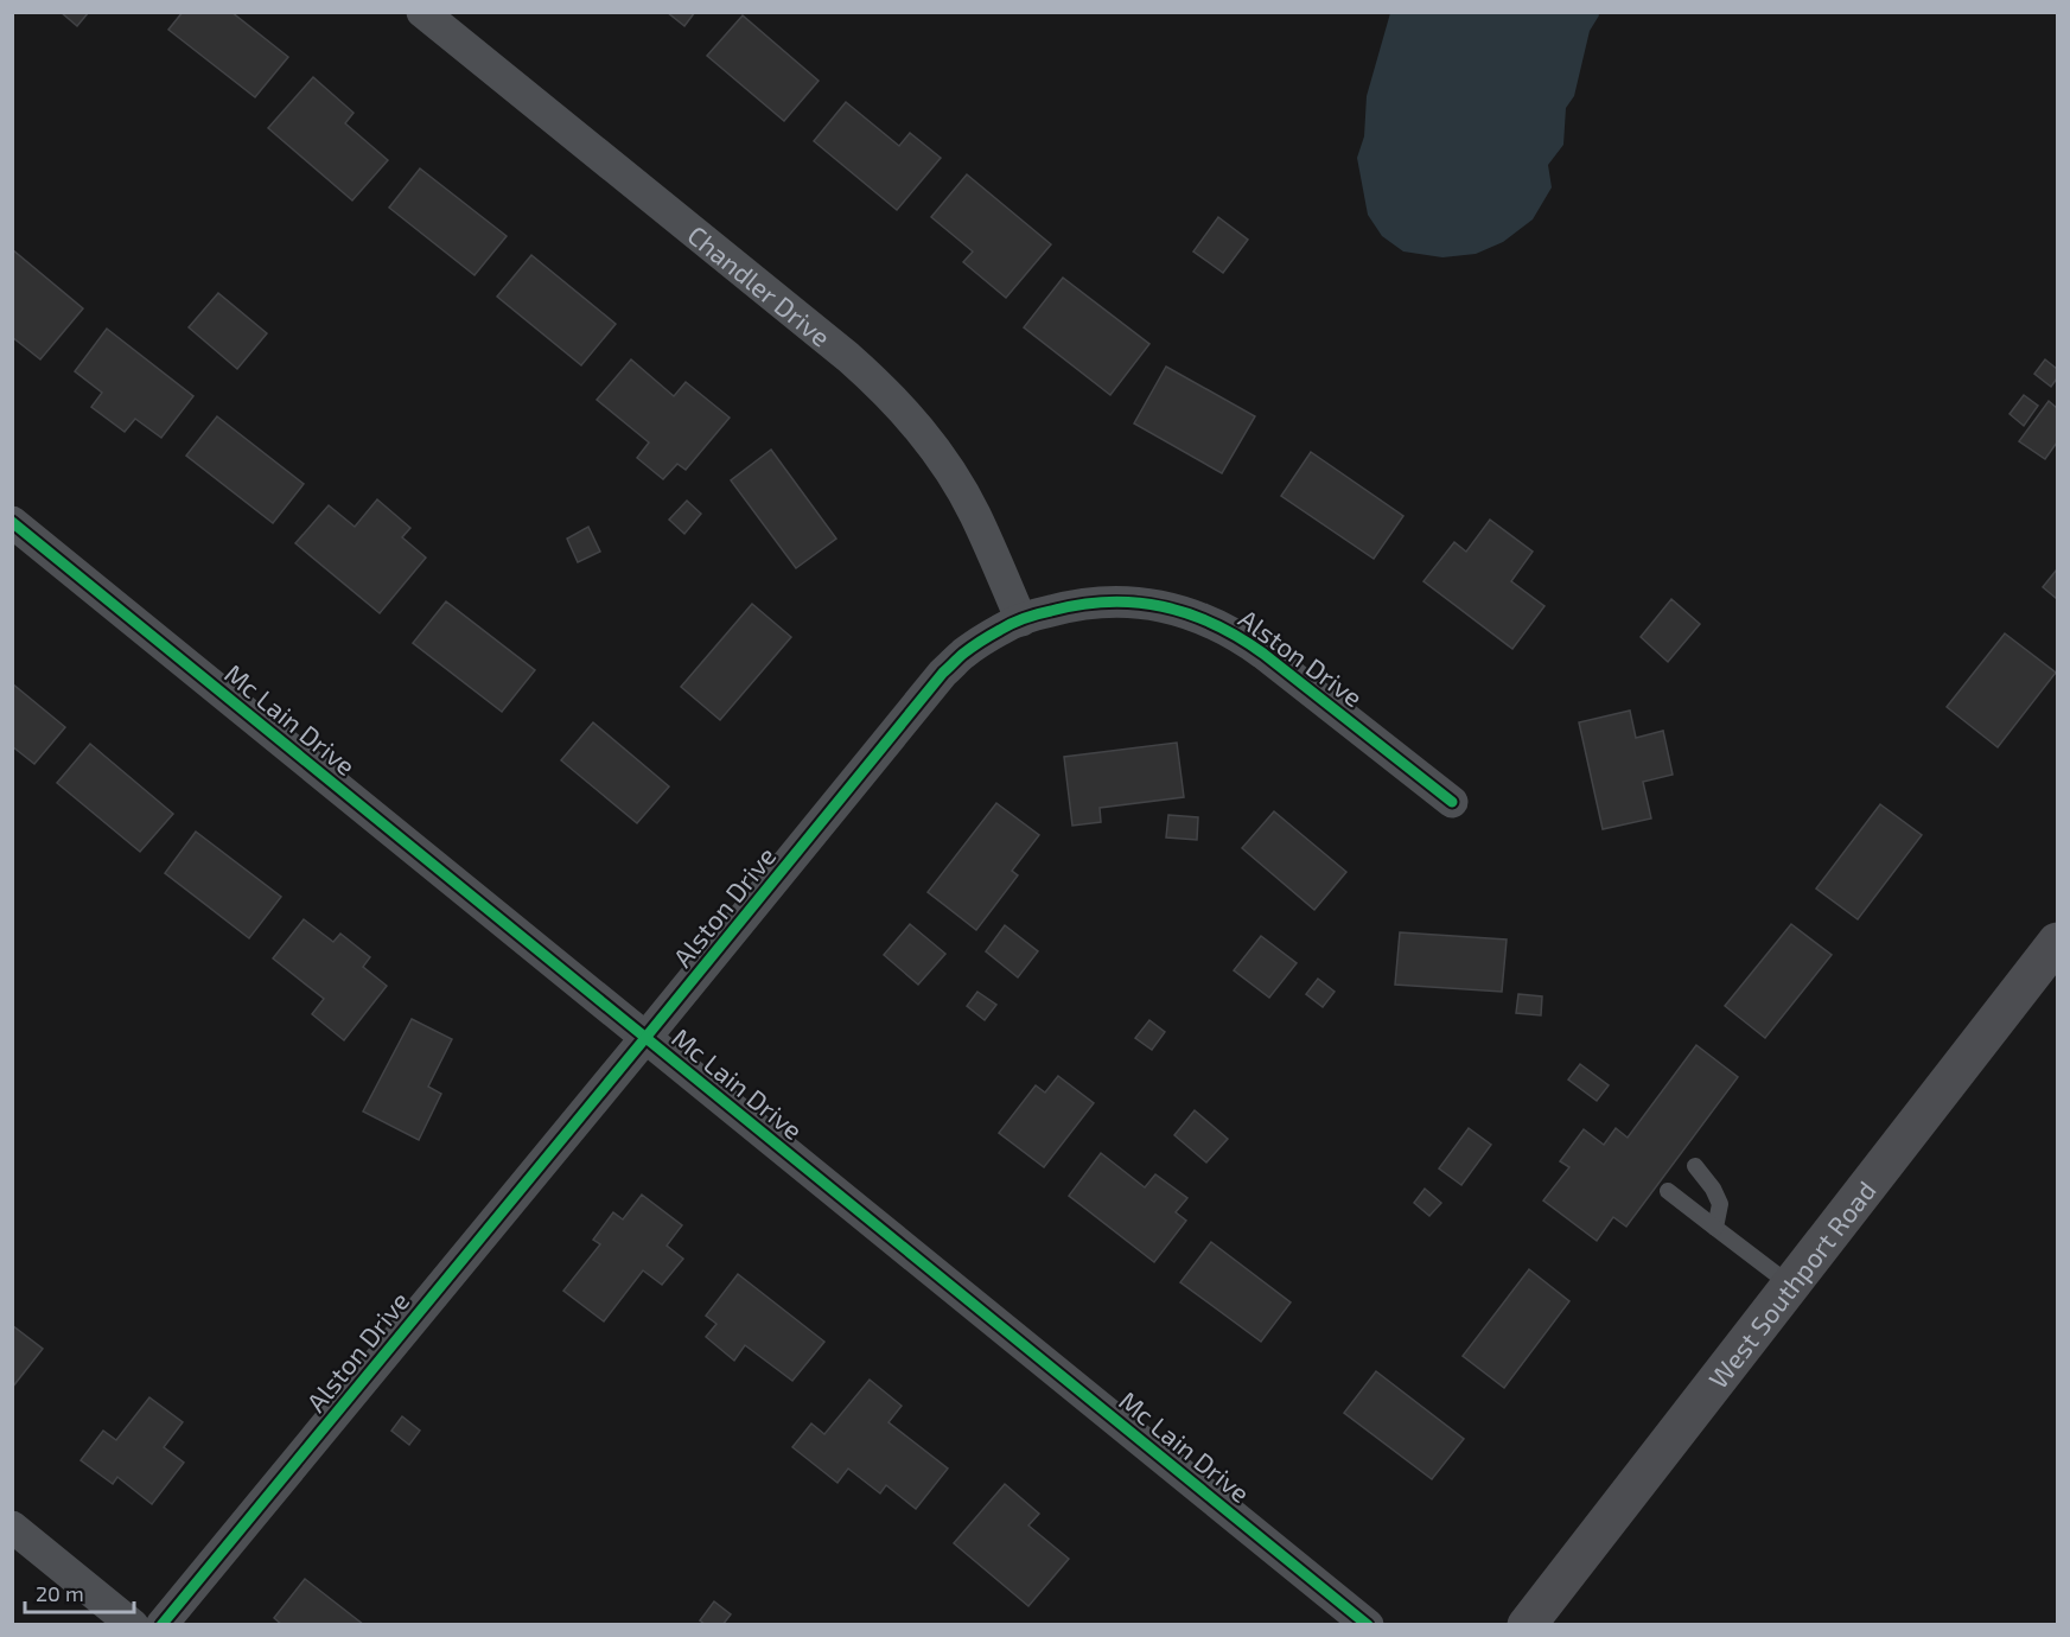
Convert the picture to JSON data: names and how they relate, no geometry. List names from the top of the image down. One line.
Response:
{"streets":{"main road":["West Southport Road"],"street":["Chandler Drive","Alston Drive","Mc Lain Drive"]},"crossings":[["Chandler Drive","Alston Drive"],["Alston Drive","Mc Lain Drive"]],"scale_bar":"20 m"}
